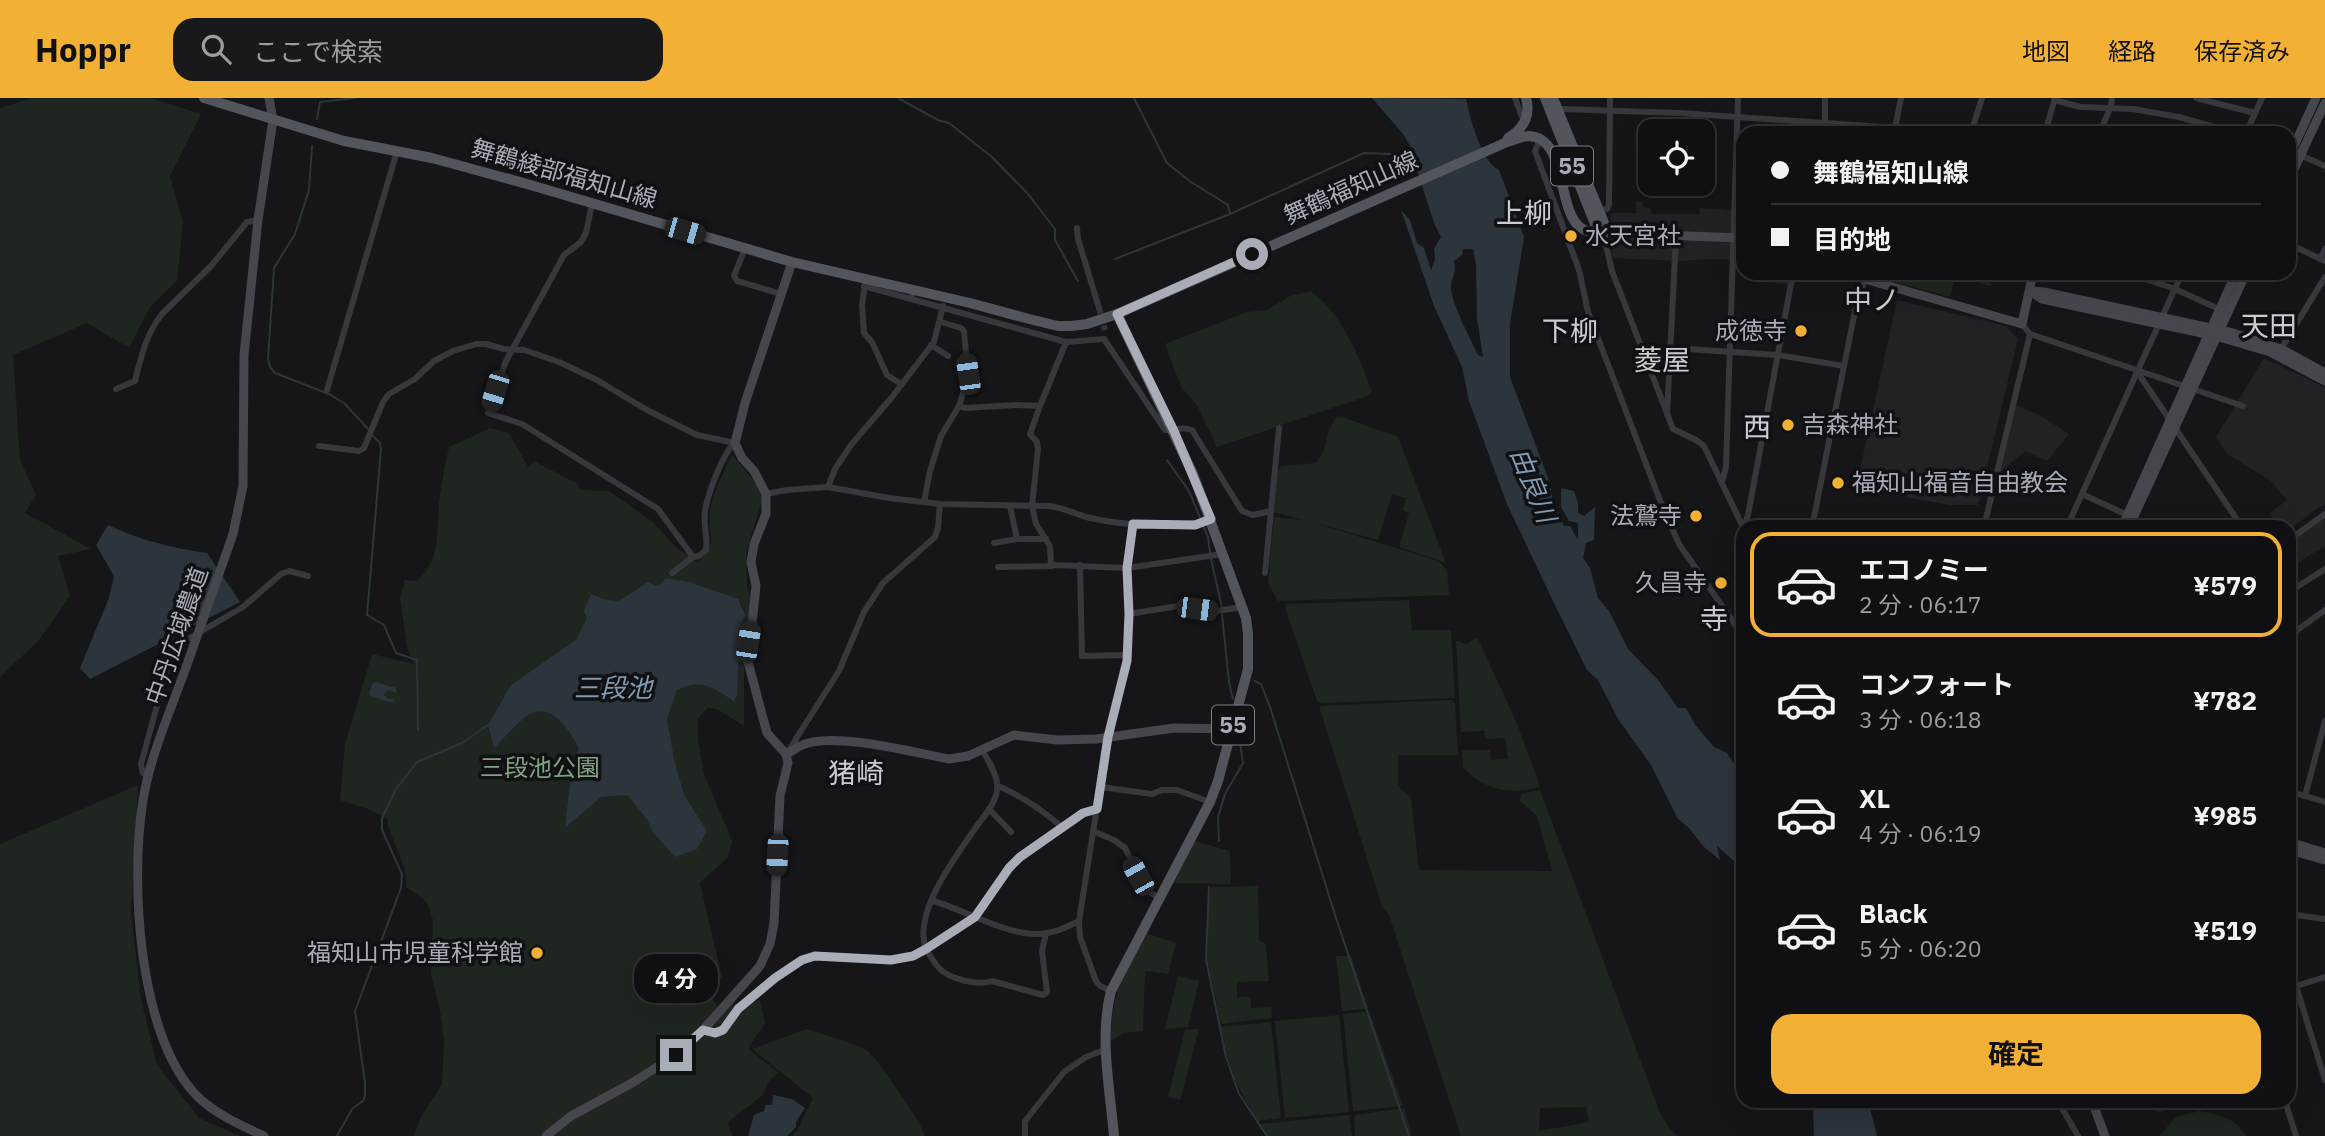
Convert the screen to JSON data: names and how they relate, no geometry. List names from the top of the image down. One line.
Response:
{"streets":{"main road":["55","舞鶴綾部福知山線","舞鶴福知山線"],"street":["中丹広域農道"]},"crossings":[["55","舞鶴綾部福知山線"],["55","舞鶴福知山線"],["舞鶴綾部福知山線","舞鶴福知山線"],["舞鶴綾部福知山線","中丹広域農道"]],"districts":["上柳","中ノ","天田","下柳","菱屋","西","寺","猪崎"],"water":["由良川","三段池"],"parks":["三段池公園"],"places":["水天宮社","成徳寺","吉森神社","福知山福音自由教会","法鷲寺","久昌寺","福知山市児童科学館"],"page":{"header":"Hoppr","search":"ここで検索","nav":["地図","経路","保存済み"],"banner":["舞鶴福知山線","目的地"],"list":[{"name":"エコノミー","note":"2 分 · 06:17","value":"¥579"},{"name":"コンフォート","note":"3 分 · 06:18","value":"¥782"},{"name":"XL","note":"4 分 · 06:19","value":"¥985"},{"name":"Black","note":"5 分 · 06:20","value":"¥519"}],"bubble":"4 分","buttons":"確定"}}
